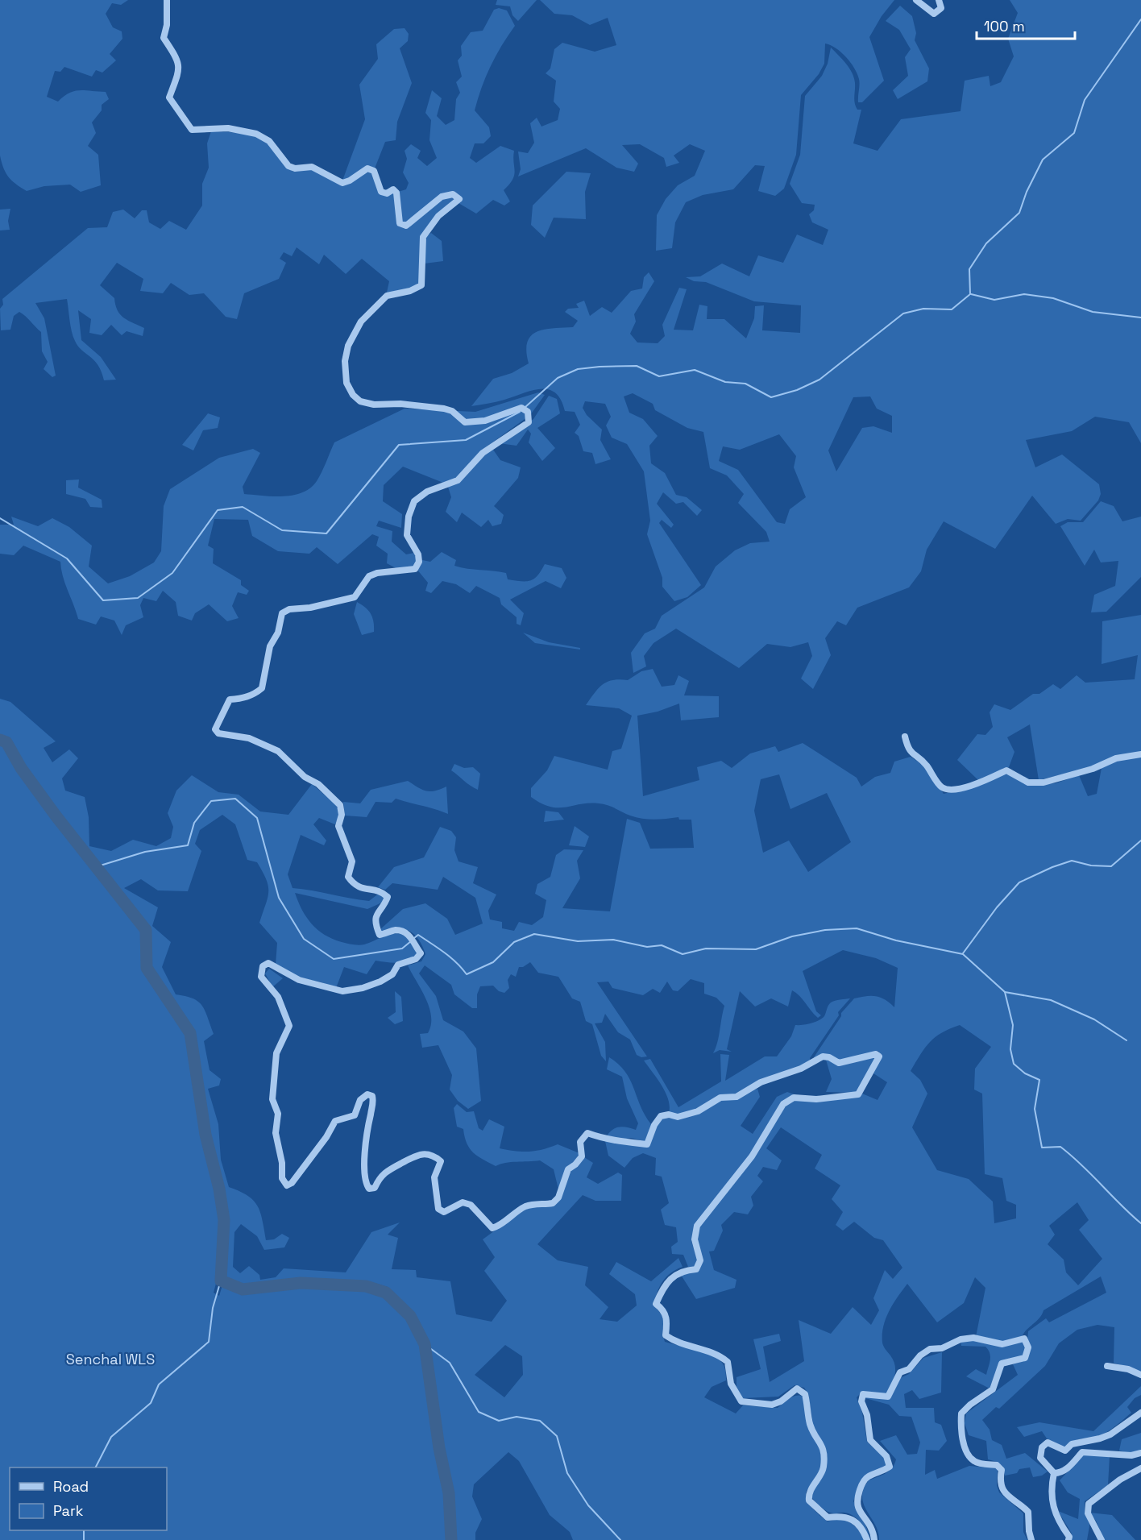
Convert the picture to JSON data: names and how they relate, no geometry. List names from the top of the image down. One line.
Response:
{"parks":["Senchal WLS"],"legend":["Road","Park"],"scale_bar":"100 m"}
